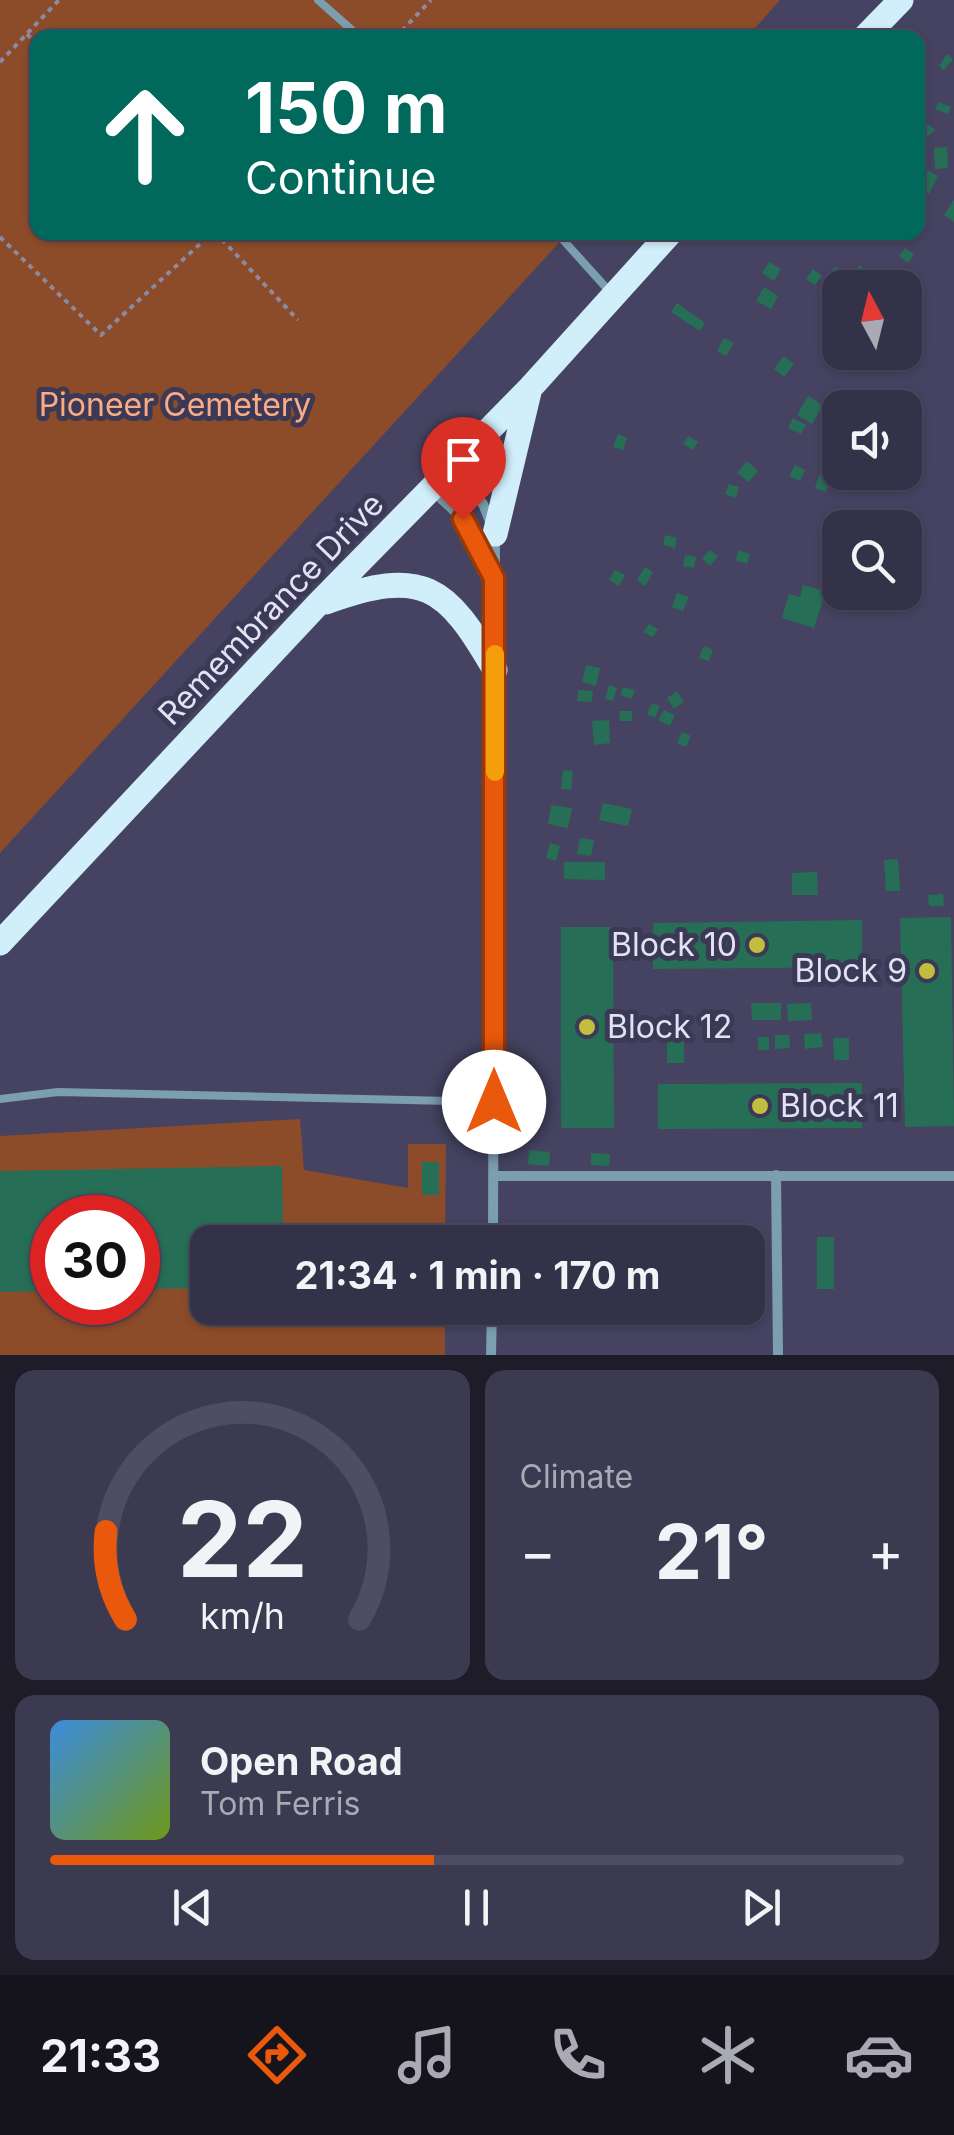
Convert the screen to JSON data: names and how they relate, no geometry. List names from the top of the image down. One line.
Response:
{"streets":{"main road":["Remembrance Drive"]},"parks":["Pioneer Cemetery"],"places":["Block 10","Block 9","Block 12","Block 11"],"north":"top","page":{"turn":["150 m","Continue"],"limit":"30","trip":"21:34 · 1 min · 170 m","tile":"Climate","heat":["−","21°","+"],"song":["Open Road","Tom Ferris"],"tabs":"21:33","gauge":["22","km/h"]}}
